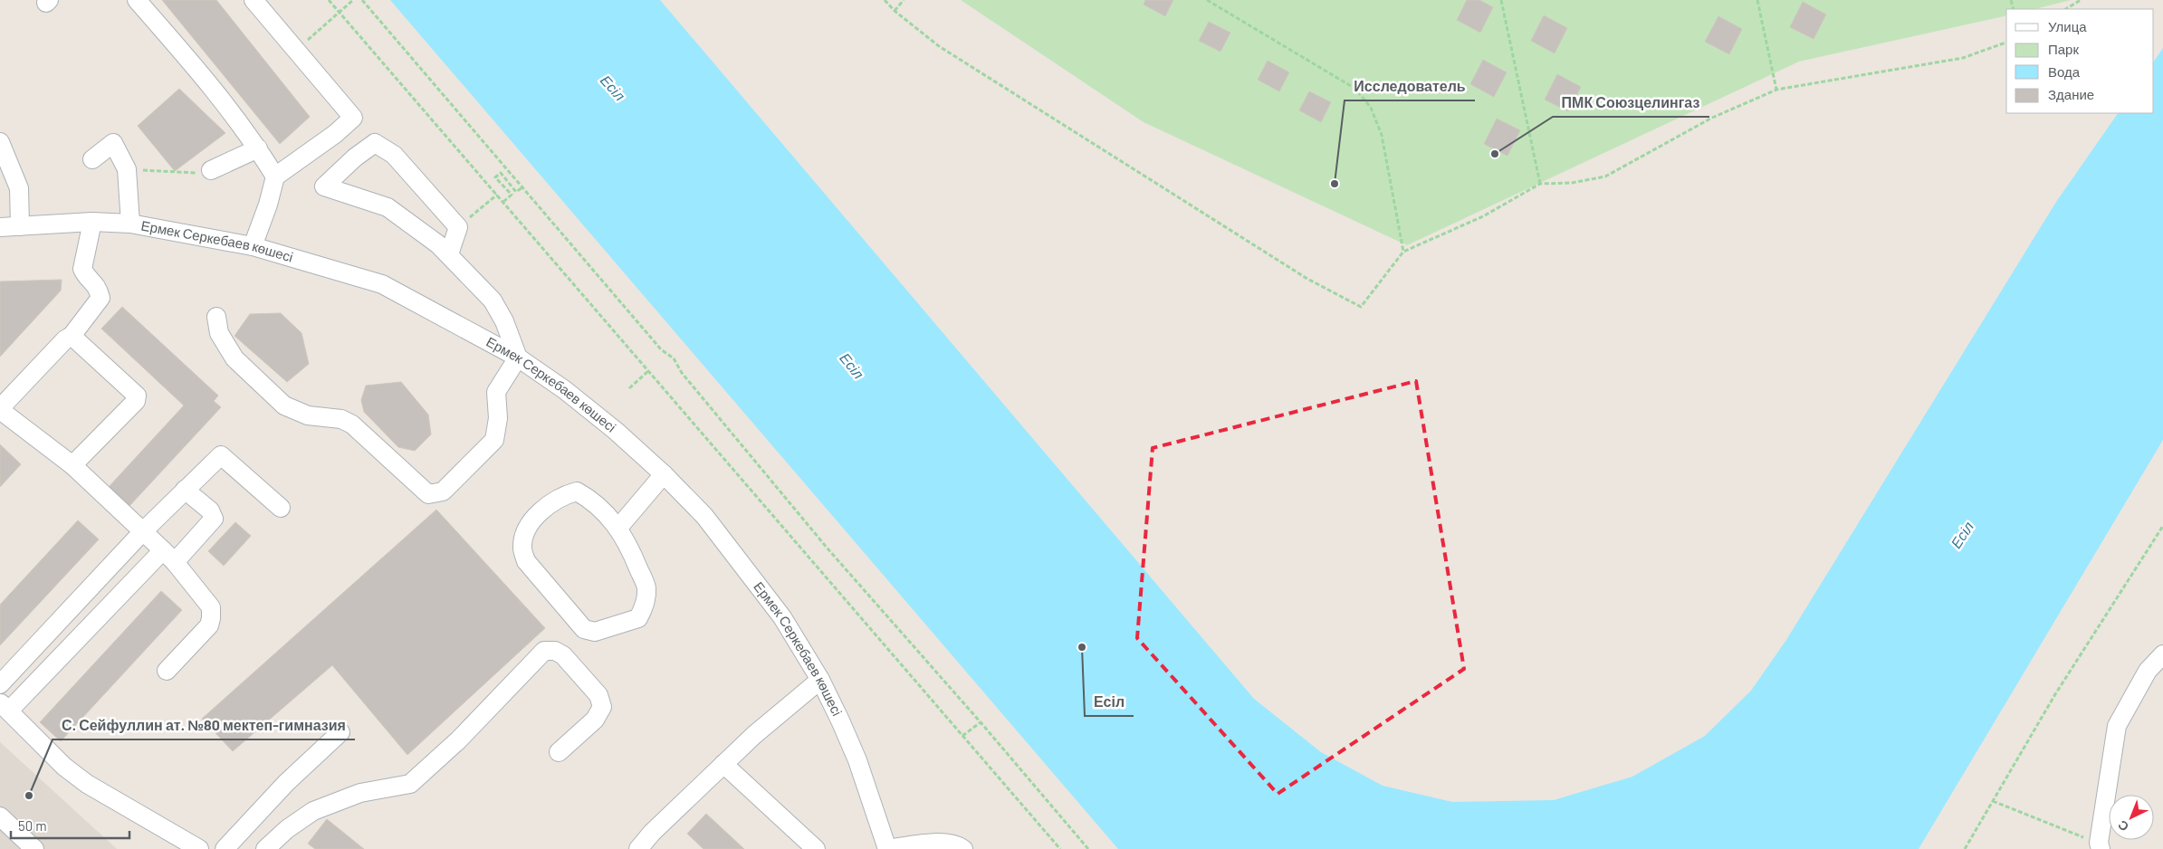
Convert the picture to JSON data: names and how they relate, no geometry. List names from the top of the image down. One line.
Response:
{"streets":{"street":["Ермек Серкебаев көшесі"]},"water":["Есіл"],"places":["ПМК Союзцелингаз","Исследователь","Есіл","С. Сейфуллин ат. №80 мектеп-гимназия"],"legend":["Улица","Парк","Вода","Здание"],"scale_bar":"50 m","north":"bottom left"}
